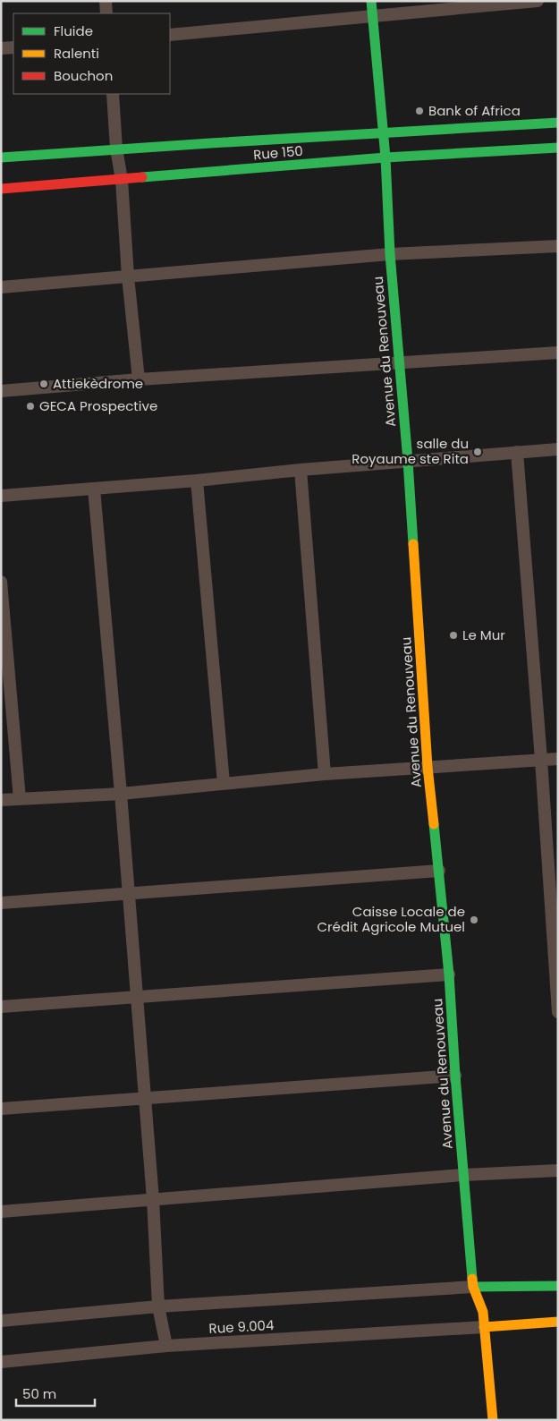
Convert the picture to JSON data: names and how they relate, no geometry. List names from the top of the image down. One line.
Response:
{"streets":{"main road":["Rue 150","Avenue du Renouveau"],"street":["Rue 9.004"]},"crossings":[["Rue 150","Avenue du Renouveau"],["Avenue du Renouveau","Rue 9.004"]],"places":["Bank of Africa","Attiekèdrome","GECA Prospective","salle du Royaume ste Rita","Le Mur","Caisse Locale de Crédit Agricole Mutuel"],"legend":["Fluide","Ralenti","Bouchon"],"scale_bar":"50 m"}
